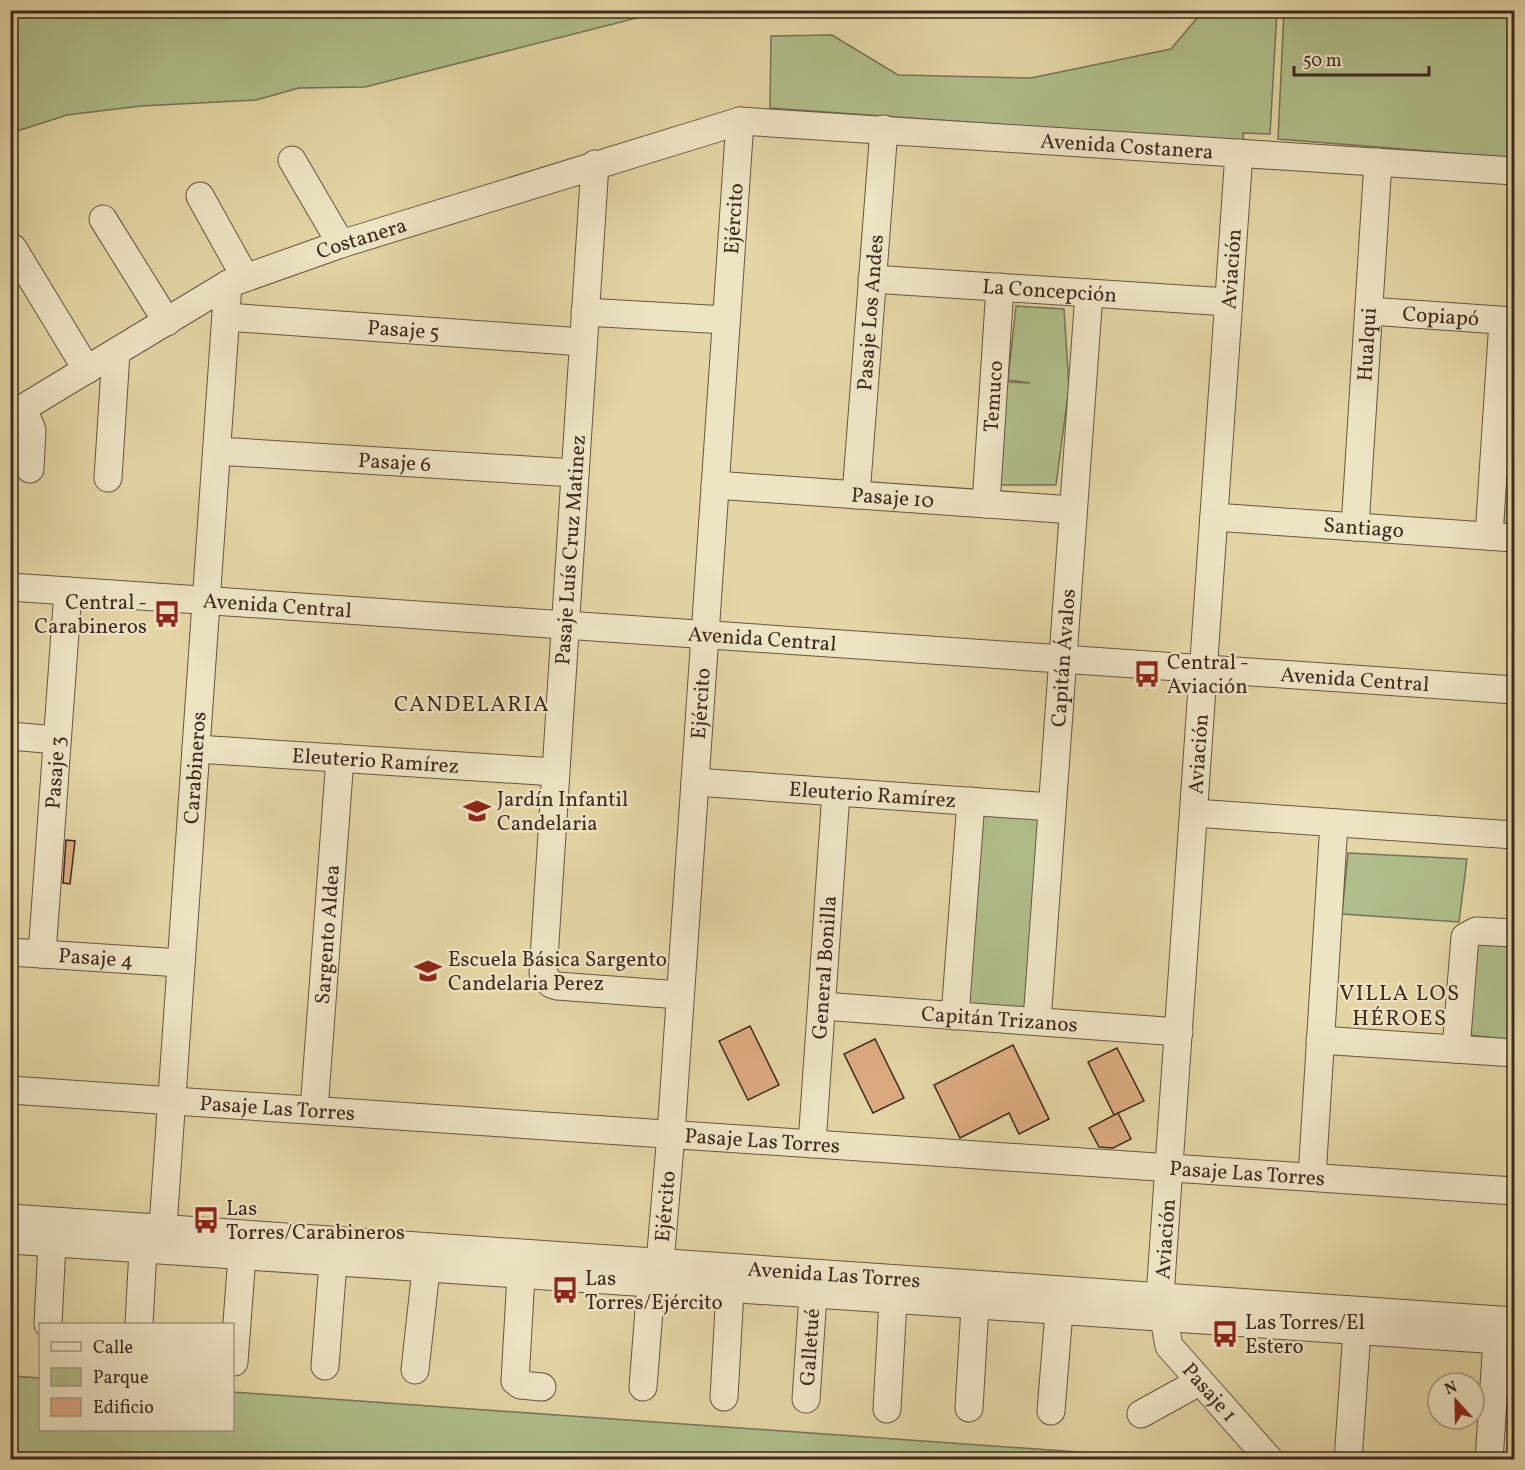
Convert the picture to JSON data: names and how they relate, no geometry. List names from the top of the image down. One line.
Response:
{"streets":{"street":["Avenida Costanera","Ejército","Costanera","Aviación","La Concepción","Pasaje Los Andes","Copiapó","Pasaje 5","Hualqui","Temuco","Pasaje 6","Pasaje 10","Santiago","Pasaje Luís Cruz Matinez","Avenida Central","Capitán Ávalos","Eleuterio Ramírez","Carabineros","Pasaje 3","Sargento Aldea","Pasaje 4","General Bonilla","Capitán Trizanos","Pasaje Las Torres","Avenida Las Torres","Galletué","Pasaje 1"]},"crossings":[["Avenida Costanera","Ejército"],["Avenida Costanera","Costanera"],["Avenida Costanera","Aviación"],["Avenida Costanera","Pasaje Los Andes"],["Avenida Costanera","Hualqui"],["Ejército","Costanera"],["Ejército","Pasaje 10"],["Ejército","Pasaje Luís Cruz Matinez"],["Ejército","Avenida Central"],["Ejército","Eleuterio Ramírez"],["Ejército","Pasaje Las Torres"],["Ejército","Avenida Las Torres"],["Costanera","Pasaje Luís Cruz Matinez"],["Costanera","Carabineros"],["Aviación","La Concepción"],["Aviación","Santiago"],["Aviación","Avenida Central"],["Aviación","Capitán Trizanos"],["Aviación","Pasaje Las Torres"],["Aviación","Avenida Las Torres"],["Aviación","Pasaje 1"],["La Concepción","Pasaje Los Andes"],["La Concepción","Temuco"],["La Concepción","Capitán Ávalos"],["Pasaje Los Andes","Pasaje 10"],["Copiapó","Hualqui"],["Pasaje 5","Pasaje Luís Cruz Matinez"],["Pasaje 5","Carabineros"],["Hualqui","Santiago"],["Temuco","Pasaje 10"],["Pasaje 6","Pasaje Luís Cruz Matinez"],["Pasaje 6","Carabineros"],["Pasaje 10","Capitán Ávalos"],["Pasaje Luís Cruz Matinez","Avenida Central"],["Pasaje Luís Cruz Matinez","Eleuterio Ramírez"],["Avenida Central","Capitán Ávalos"],["Avenida Central","Carabineros"],["Avenida Central","Pasaje 3"],["Capitán Ávalos","Eleuterio Ramírez"],["Capitán Ávalos","Capitán Trizanos"],["Eleuterio Ramírez","Carabineros"],["Eleuterio Ramírez","Sargento Aldea"],["Eleuterio Ramírez","General Bonilla"],["Carabineros","Pasaje 4"],["Carabineros","Pasaje Las Torres"],["Carabineros","Avenida Las Torres"],["Pasaje 3","Pasaje 4"],["Sargento Aldea","Pasaje Las Torres"],["General Bonilla","Capitán Trizanos"],["General Bonilla","Pasaje Las Torres"],["Avenida Las Torres","Galletué"],["Avenida Las Torres","Pasaje 1"]],"districts":["CANDELARIA","VILLA LOS HÉROES"],"places":{"bus stop":["Central - Carabineros","Central - Aviación","Las Torres/Carabineros","Las Torres/Ejército","Las Torres/El Estero"],"school or university":["Jardín Infantil Candelaria","Escuela Básica Sargento Candelaria Perez"]},"legend":["Calle","Parque","Edificio"],"scale_bar":"50 m","north":"top"}
